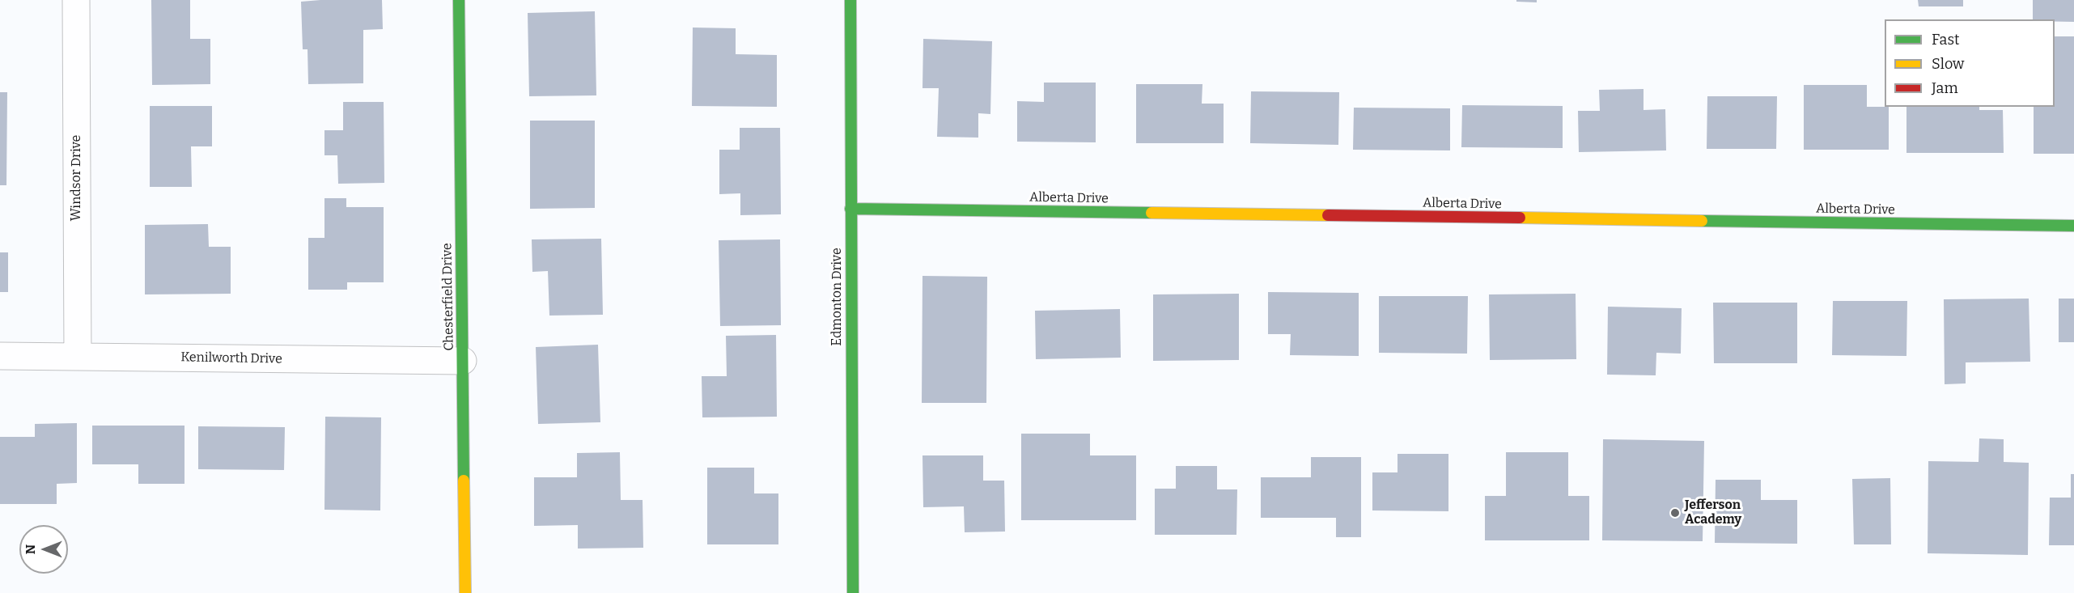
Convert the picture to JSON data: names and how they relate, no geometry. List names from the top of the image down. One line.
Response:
{"streets":{"street":["Windsor Drive","Alberta Drive","Chesterfield Drive","Edmonton Drive","Kenilworth Drive"]},"crossings":[["Windsor Drive","Kenilworth Drive"],["Alberta Drive","Edmonton Drive"],["Chesterfield Drive","Kenilworth Drive"]],"places":["Jefferson Academy"],"legend":["Fast","Slow","Jam"],"north":"left"}
